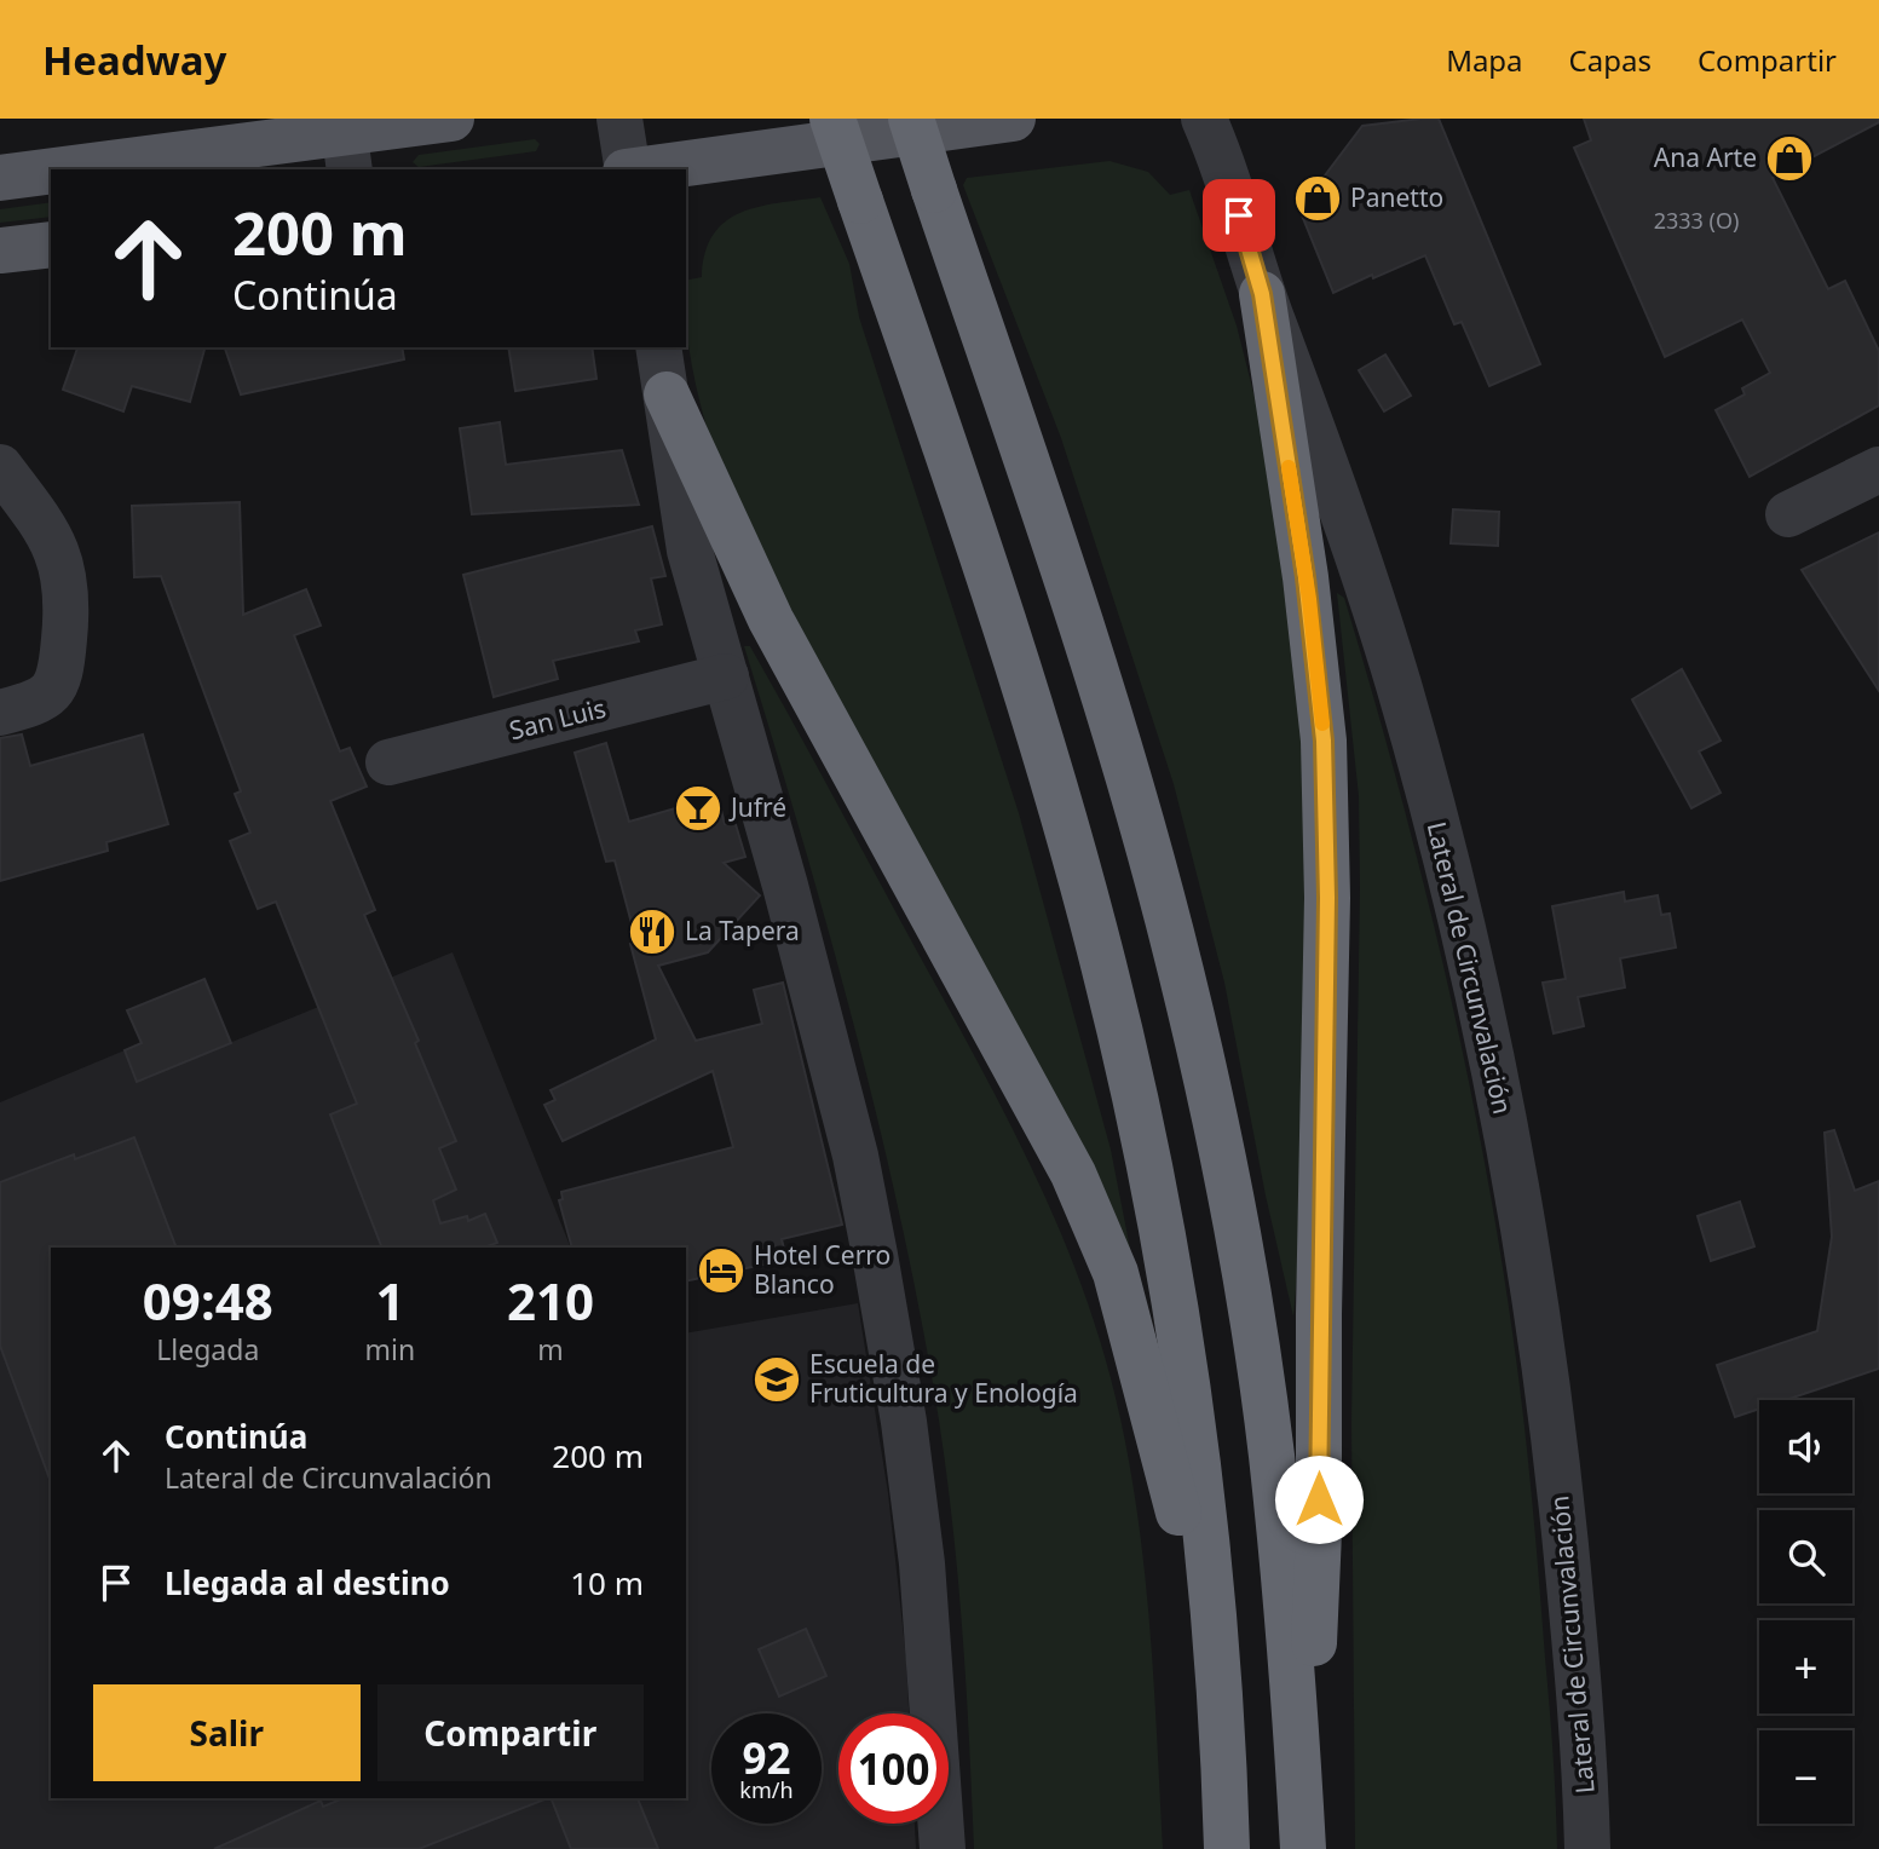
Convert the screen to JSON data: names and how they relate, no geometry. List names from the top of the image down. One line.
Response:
{"streets":{"street":["San Luis","Lateral de Circunvalación"]},"places":{"shop":["Ana Arte","Panetto"],"bar":["Jufré"],"restaurant":["La Tapera"],"hotel":["Hotel Cerro Blanco"],"school or university":["Escuela de Fruticultura y Enología"]},"house_numbers":["2333 (O)"],"page":{"header":"Headway","nav":["Mapa","Capas","Compartir"],"turn":["200 m","Continúa"],"eta":["09:48","Llegada","1","min","210","m"],"list":[{"name":"Continúa","note":"Lateral de Circunvalación","value":"200 m"},{"name":"Llegada al destino","value":"10 m"}],"map_buttons":["+","−"],"buttons":["Salir","Compartir"],"speed":"92 km/h","limit":"100"}}
